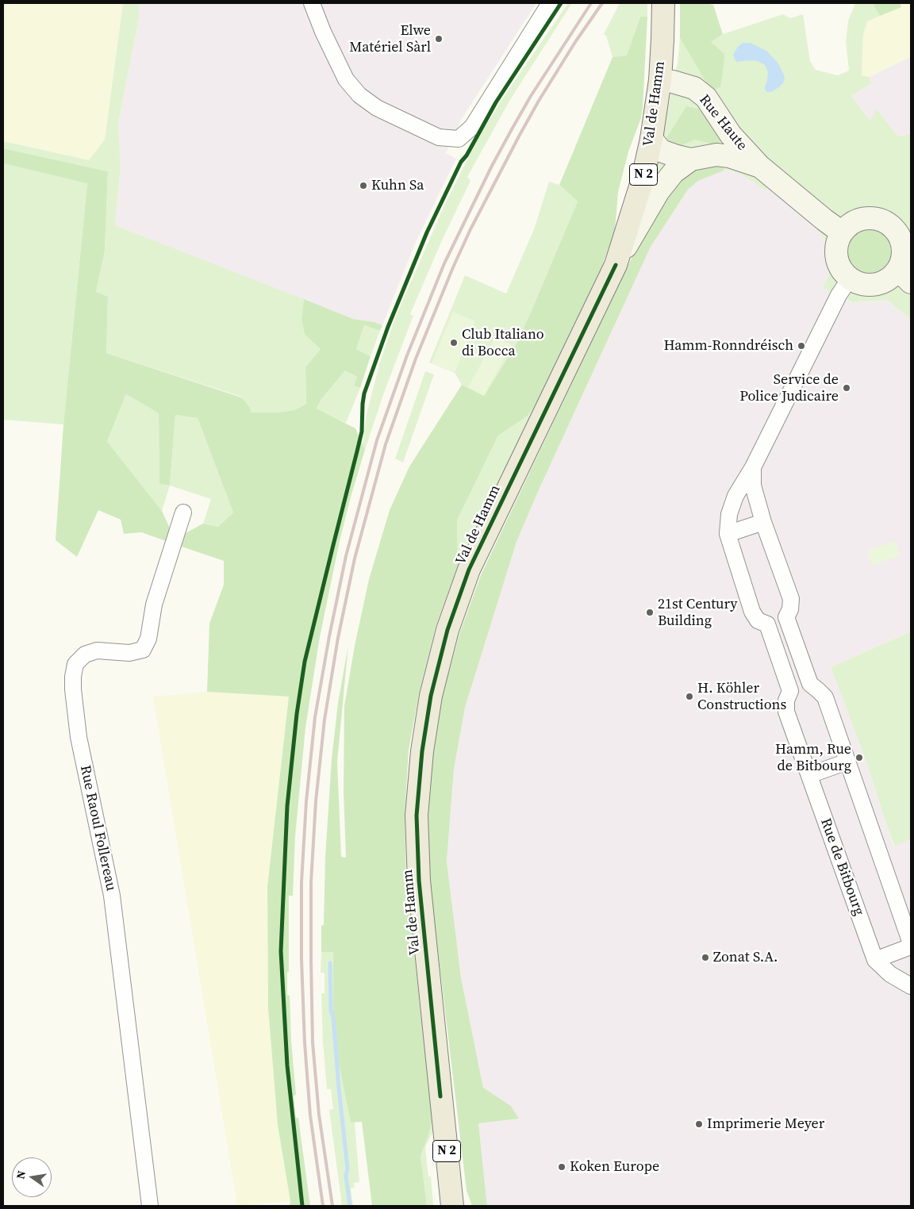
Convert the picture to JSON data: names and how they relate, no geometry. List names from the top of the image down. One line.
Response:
{"streets":{"main road":["Val de Hamm","Rue Haute","N 2"],"street":["Rue Raoul Follereau","Rue de Bitbourg"]},"crossings":[["Val de Hamm","Rue Haute"]],"places":["Elwe Matériel Sàrl","Kuhn Sa","Club Italiano di Bocca","Hamm-Ronndréisch","Service de Police Judicaire","21st Century Building","H. Köhler Constructions","Hamm, Rue de Bitbourg","Zonat S.A.","Imprimerie Meyer","Koken Europe"],"north":"left"}
